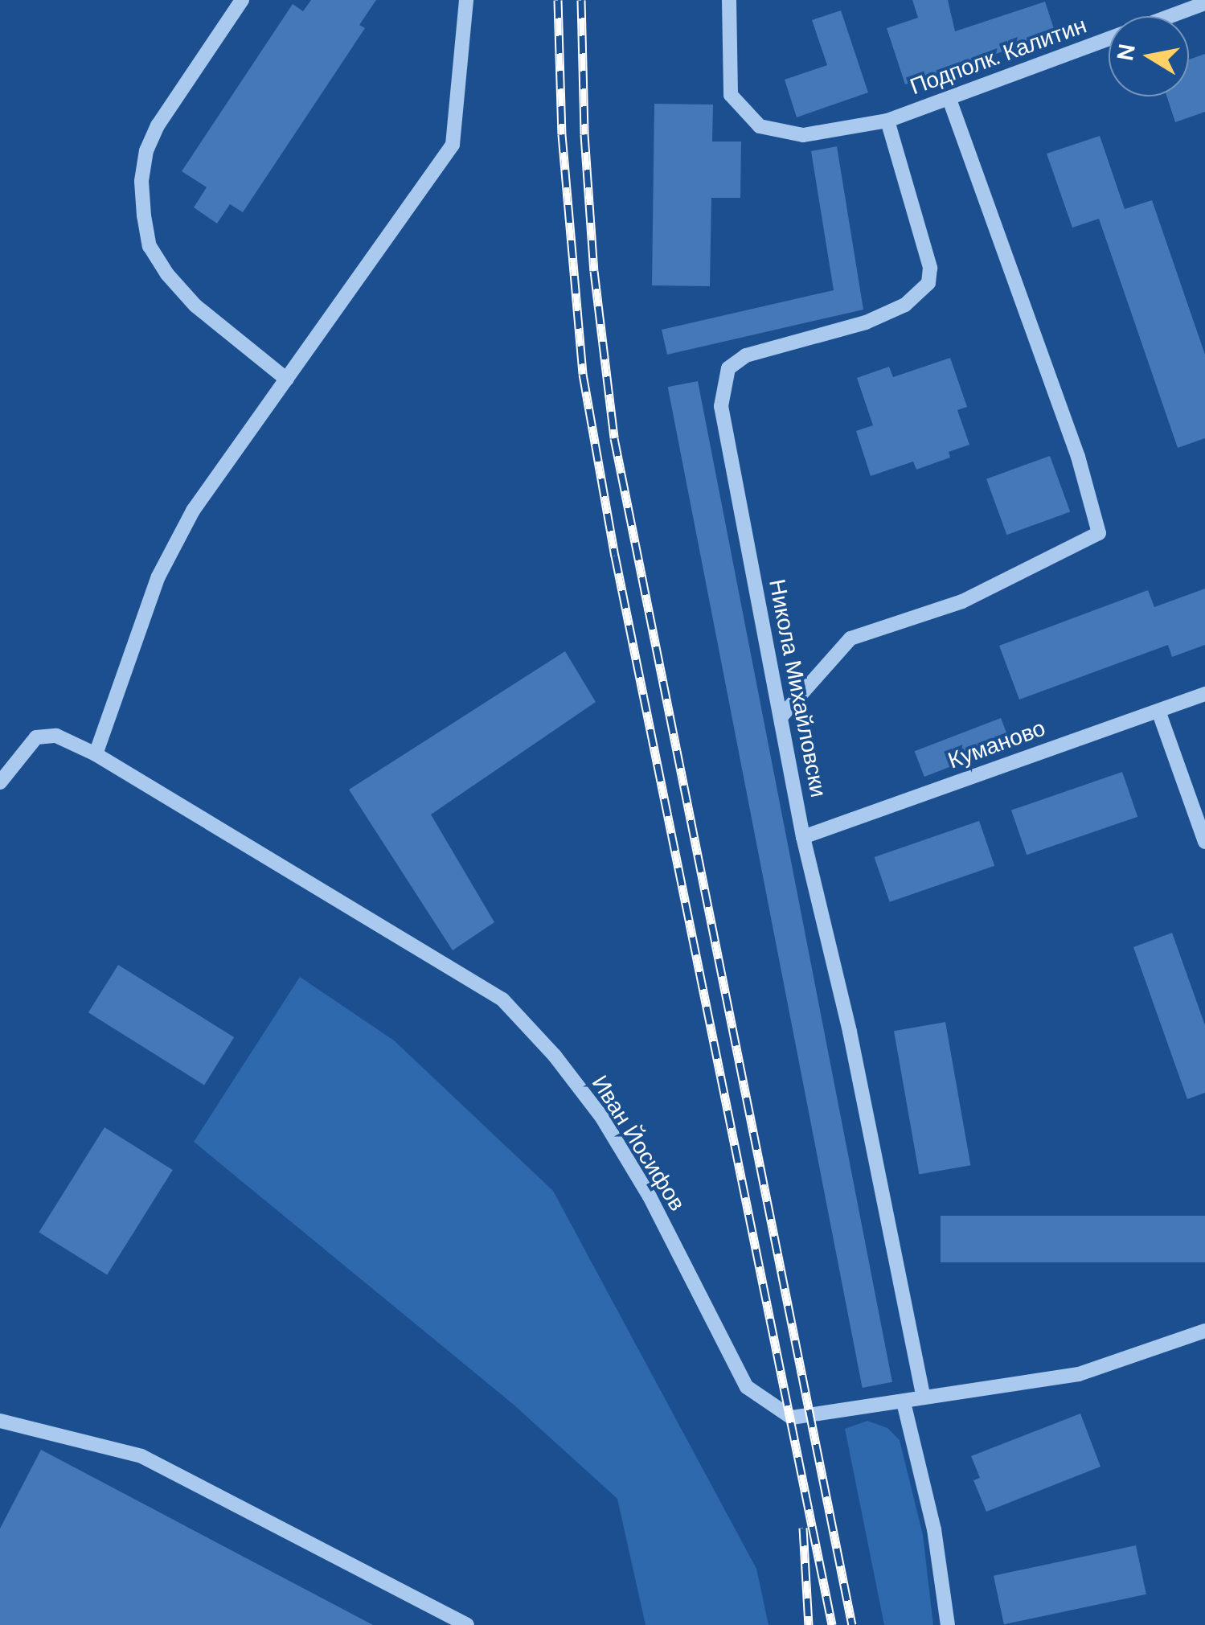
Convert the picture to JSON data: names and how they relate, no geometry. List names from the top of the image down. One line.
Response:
{"streets":{"street":["Подполк. Калитин","Никола Михайловски","Куманово","Иван Йосифов"]},"crossings":[["Подполк. Калитин","Никола Михайловски"],["Никола Михайловски","Куманово"],["Никола Михайловски","Иван Йосифов"]],"north":"left"}
